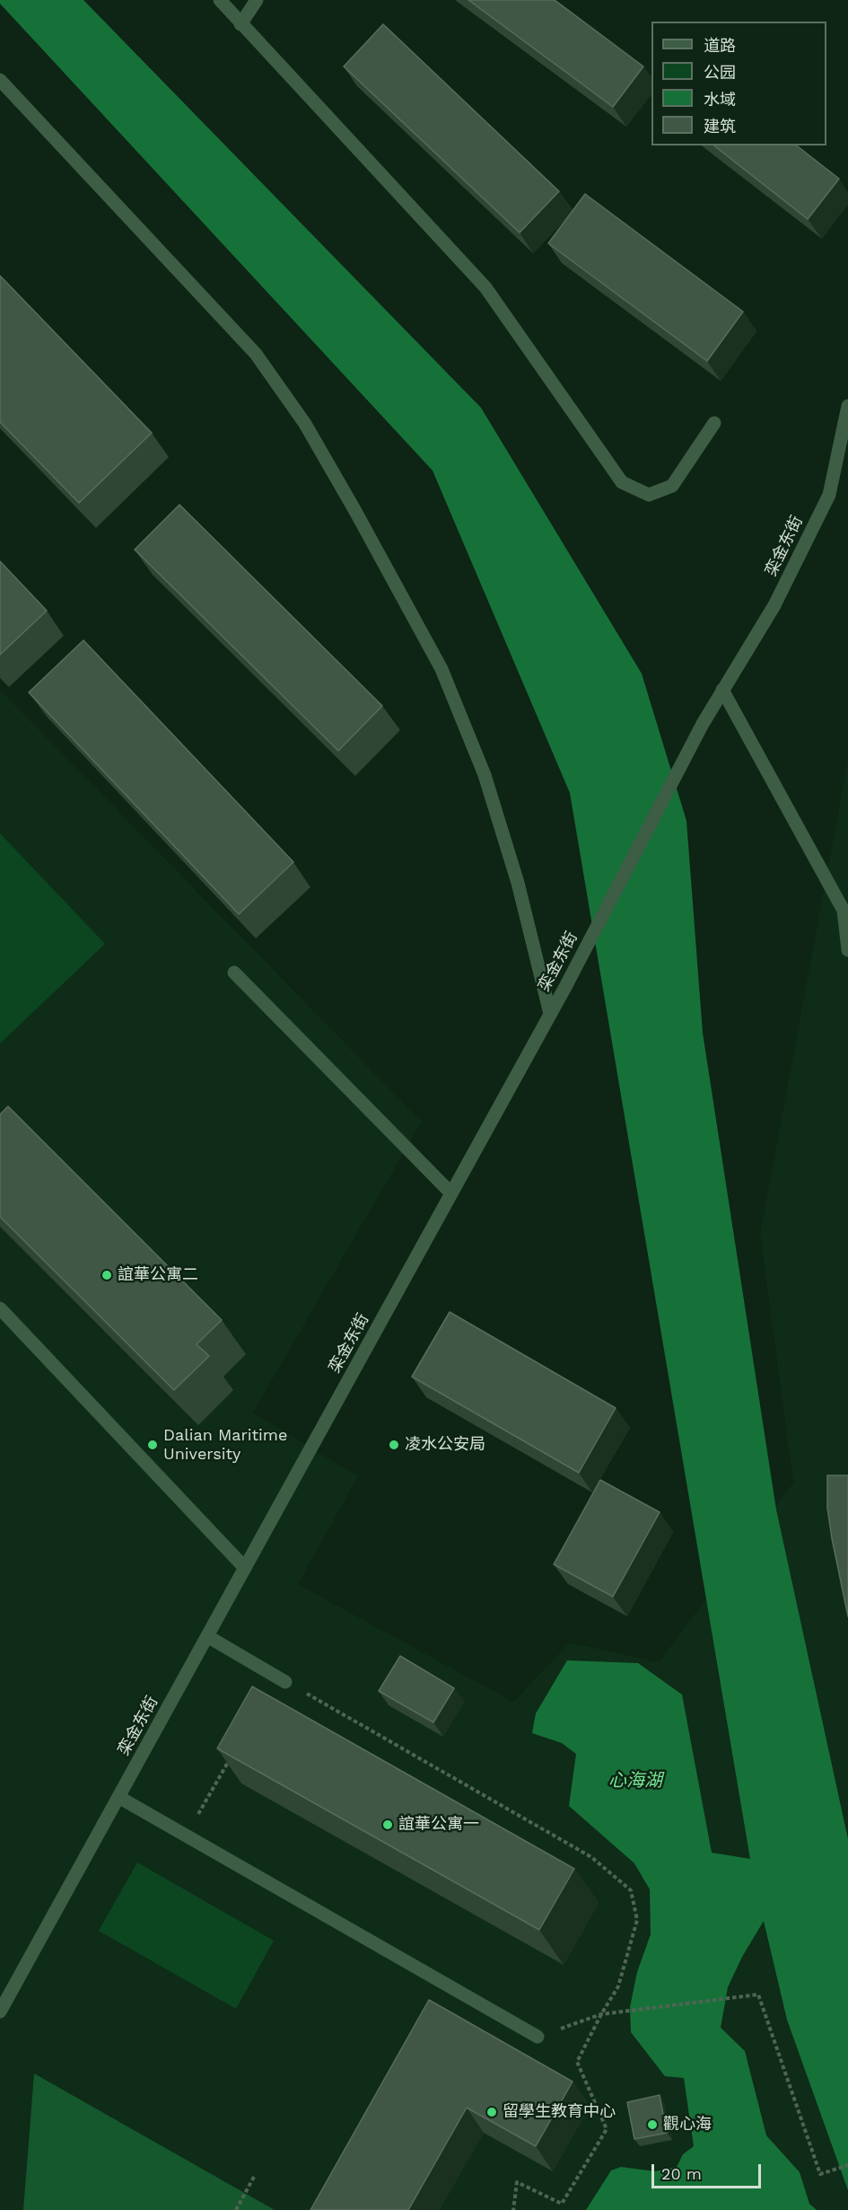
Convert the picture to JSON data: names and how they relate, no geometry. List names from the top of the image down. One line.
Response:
{"streets":{"street":["栾金东街"]},"water":["心海湖"],"places":["誼華公寓二","Dalian Maritime University","凌水公安局","誼華公寓一","留學生教育中心","觀心海"],"legend":["道路","公园","水域","建筑"],"scale_bar":"20 m"}
